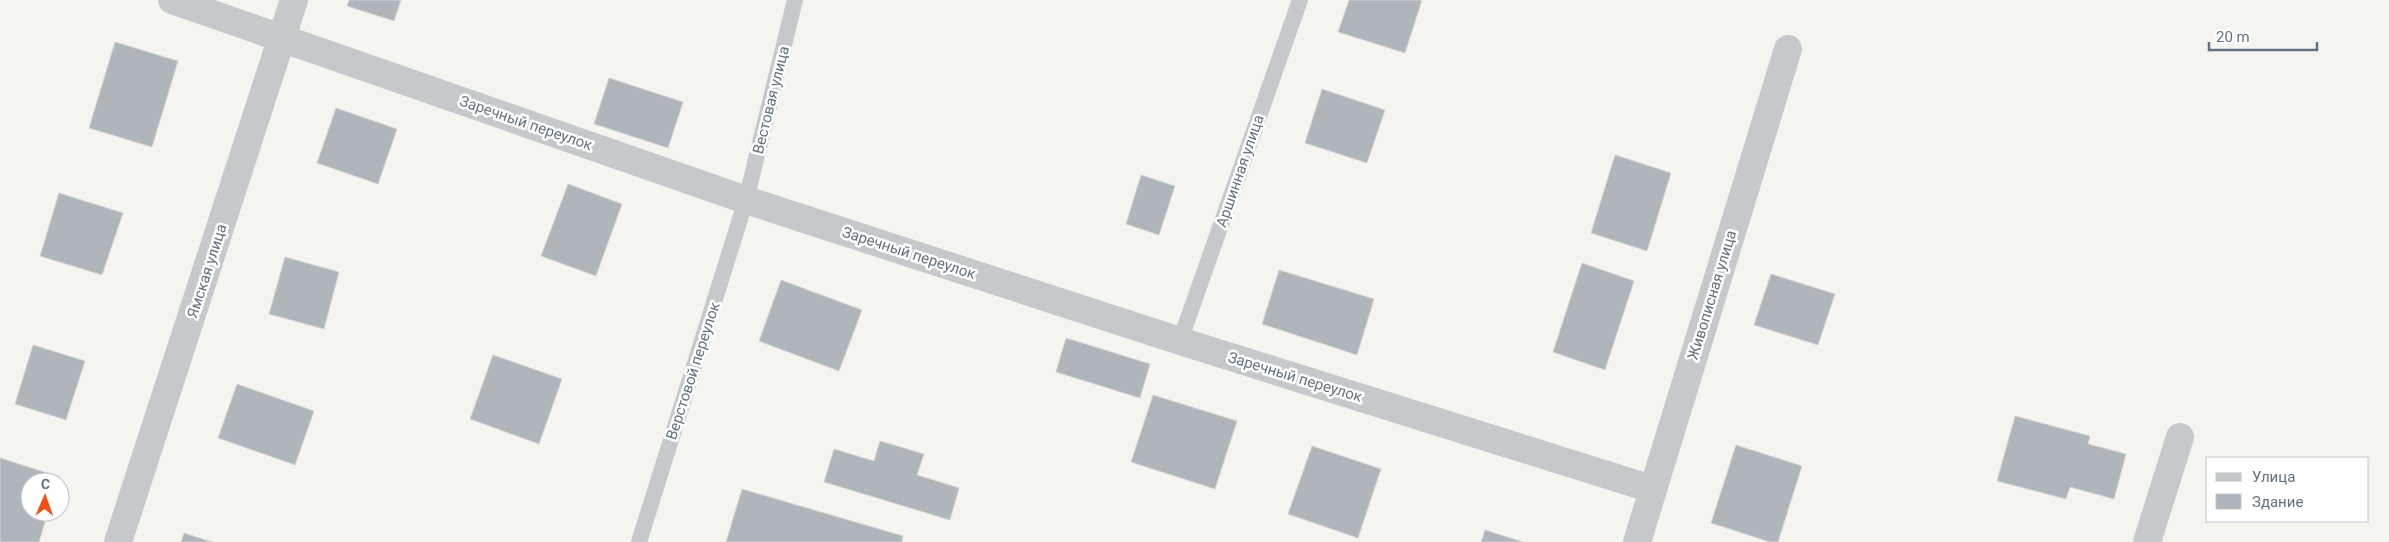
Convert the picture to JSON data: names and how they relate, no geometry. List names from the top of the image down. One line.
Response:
{"streets":{"street":["Заречный переулок","Ямская улица","Живописная улица"],"lane":["Вестовая улица","Аршинная улица","Верстовой переулок"]},"crossings":[["Вестовая улица","Заречный переулок"],["Вестовая улица","Верстовой переулок"],["Заречный переулок","Аршинная улица"],["Заречный переулок","Ямская улица"],["Заречный переулок","Живописная улица"],["Заречный переулок","Верстовой переулок"]],"legend":["Улица","Здание"],"scale_bar":"20 m","north":"top"}
